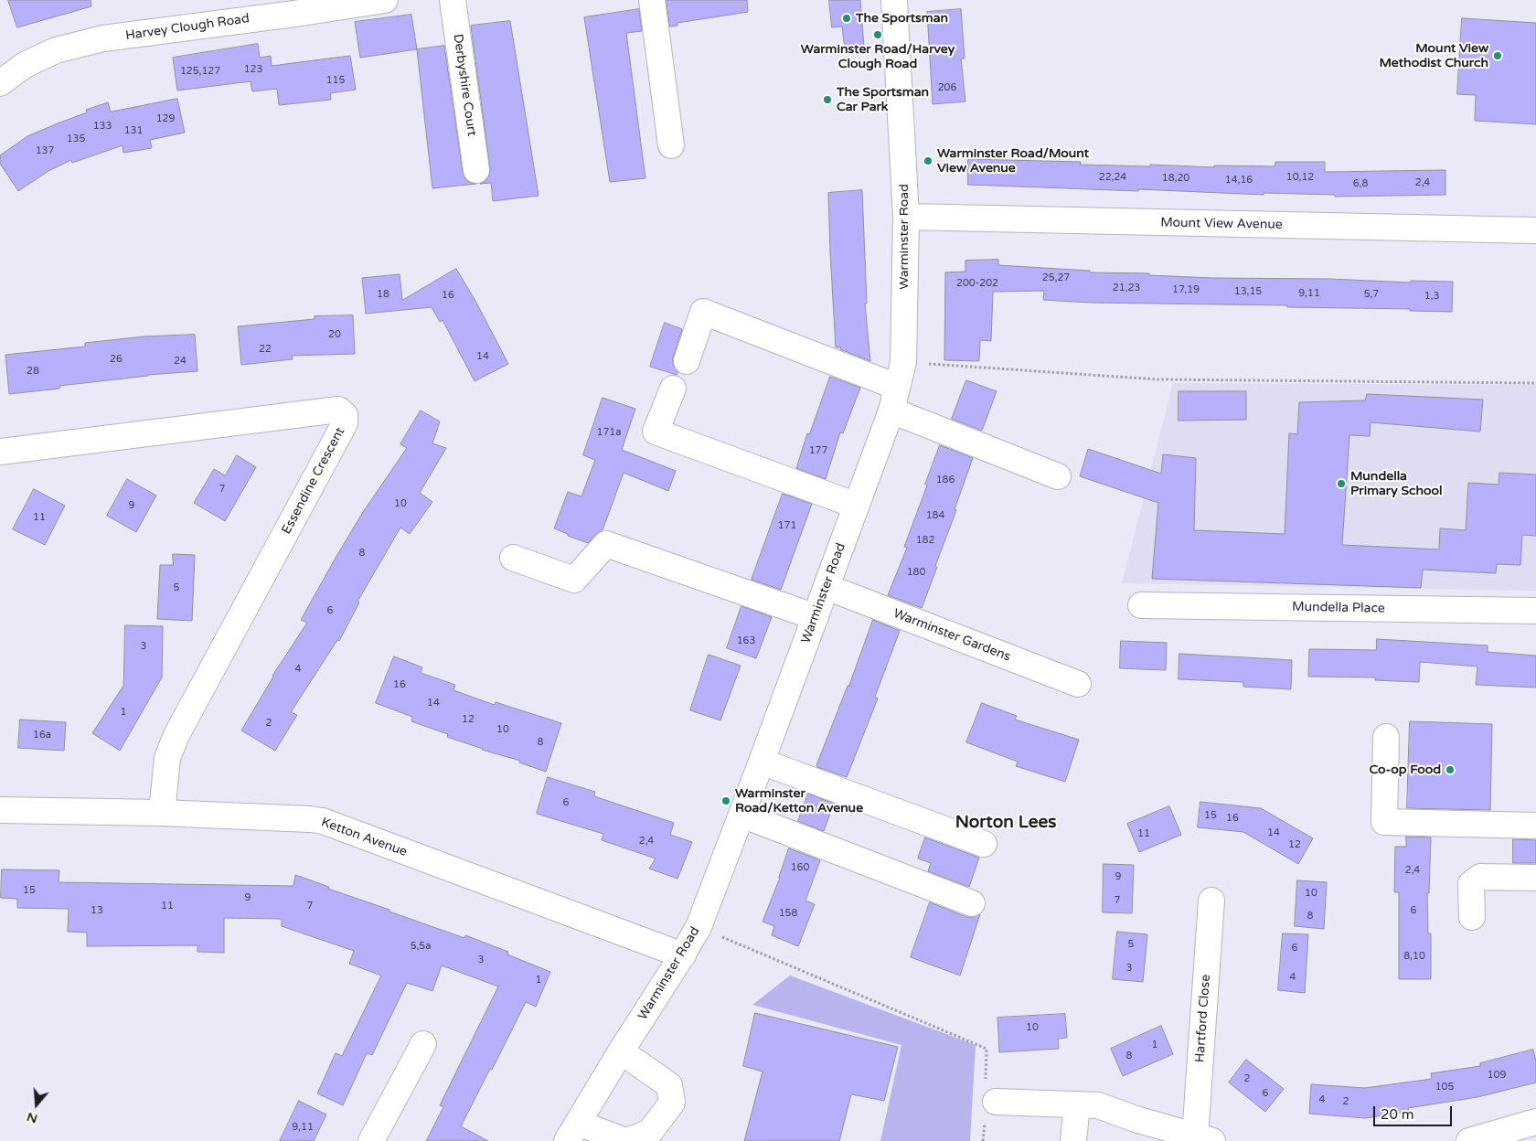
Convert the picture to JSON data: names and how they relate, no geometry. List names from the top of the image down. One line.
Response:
{"streets":{"street":["Harvey Clough Road","Derbyshire Court","Mount View Avenue","Warminster Road","Essendine Crescent","Mundella Place","Warminster Gardens","Ketton Avenue","Hartford Close"]},"crossings":[["Mount View Avenue","Warminster Road"],["Warminster Road","Warminster Gardens"],["Warminster Road","Ketton Avenue"],["Essendine Crescent","Ketton Avenue"]],"districts":["Norton Lees"],"places":["The Sportsman","Warminster Road/Harvey Clough Road","Mount View Methodist Church","The Sportsman Car Park","Warminster Road/Mount View Avenue","Mundella Primary School","Co-op Food","Warminster Road/Ketton Avenue"],"house_numbers":["123","125,127","115","206","129","133","131","135","137","22,24","10,12","18,20","14,16","2,4","6,8","25,27","200-202","21,23","17,19","13,15","9,11","18","5,7","16","1,3","20","22","14","26","24","28","171a","177","186","7","10","9","184","11","171","182","8","180","5","6","163","3","4","16","14","1","12","2","10","16a","8","6","15","16","14","11","2,4","12","160","2,4","9","15","10","9","7","11","7","13","6","158","8","5","5,5a","6","8,10","3","3","4","1","10","1","8","109","2","105","6","4","2","9,11"],"scale_bar":"20 m","north":"bottom"}
